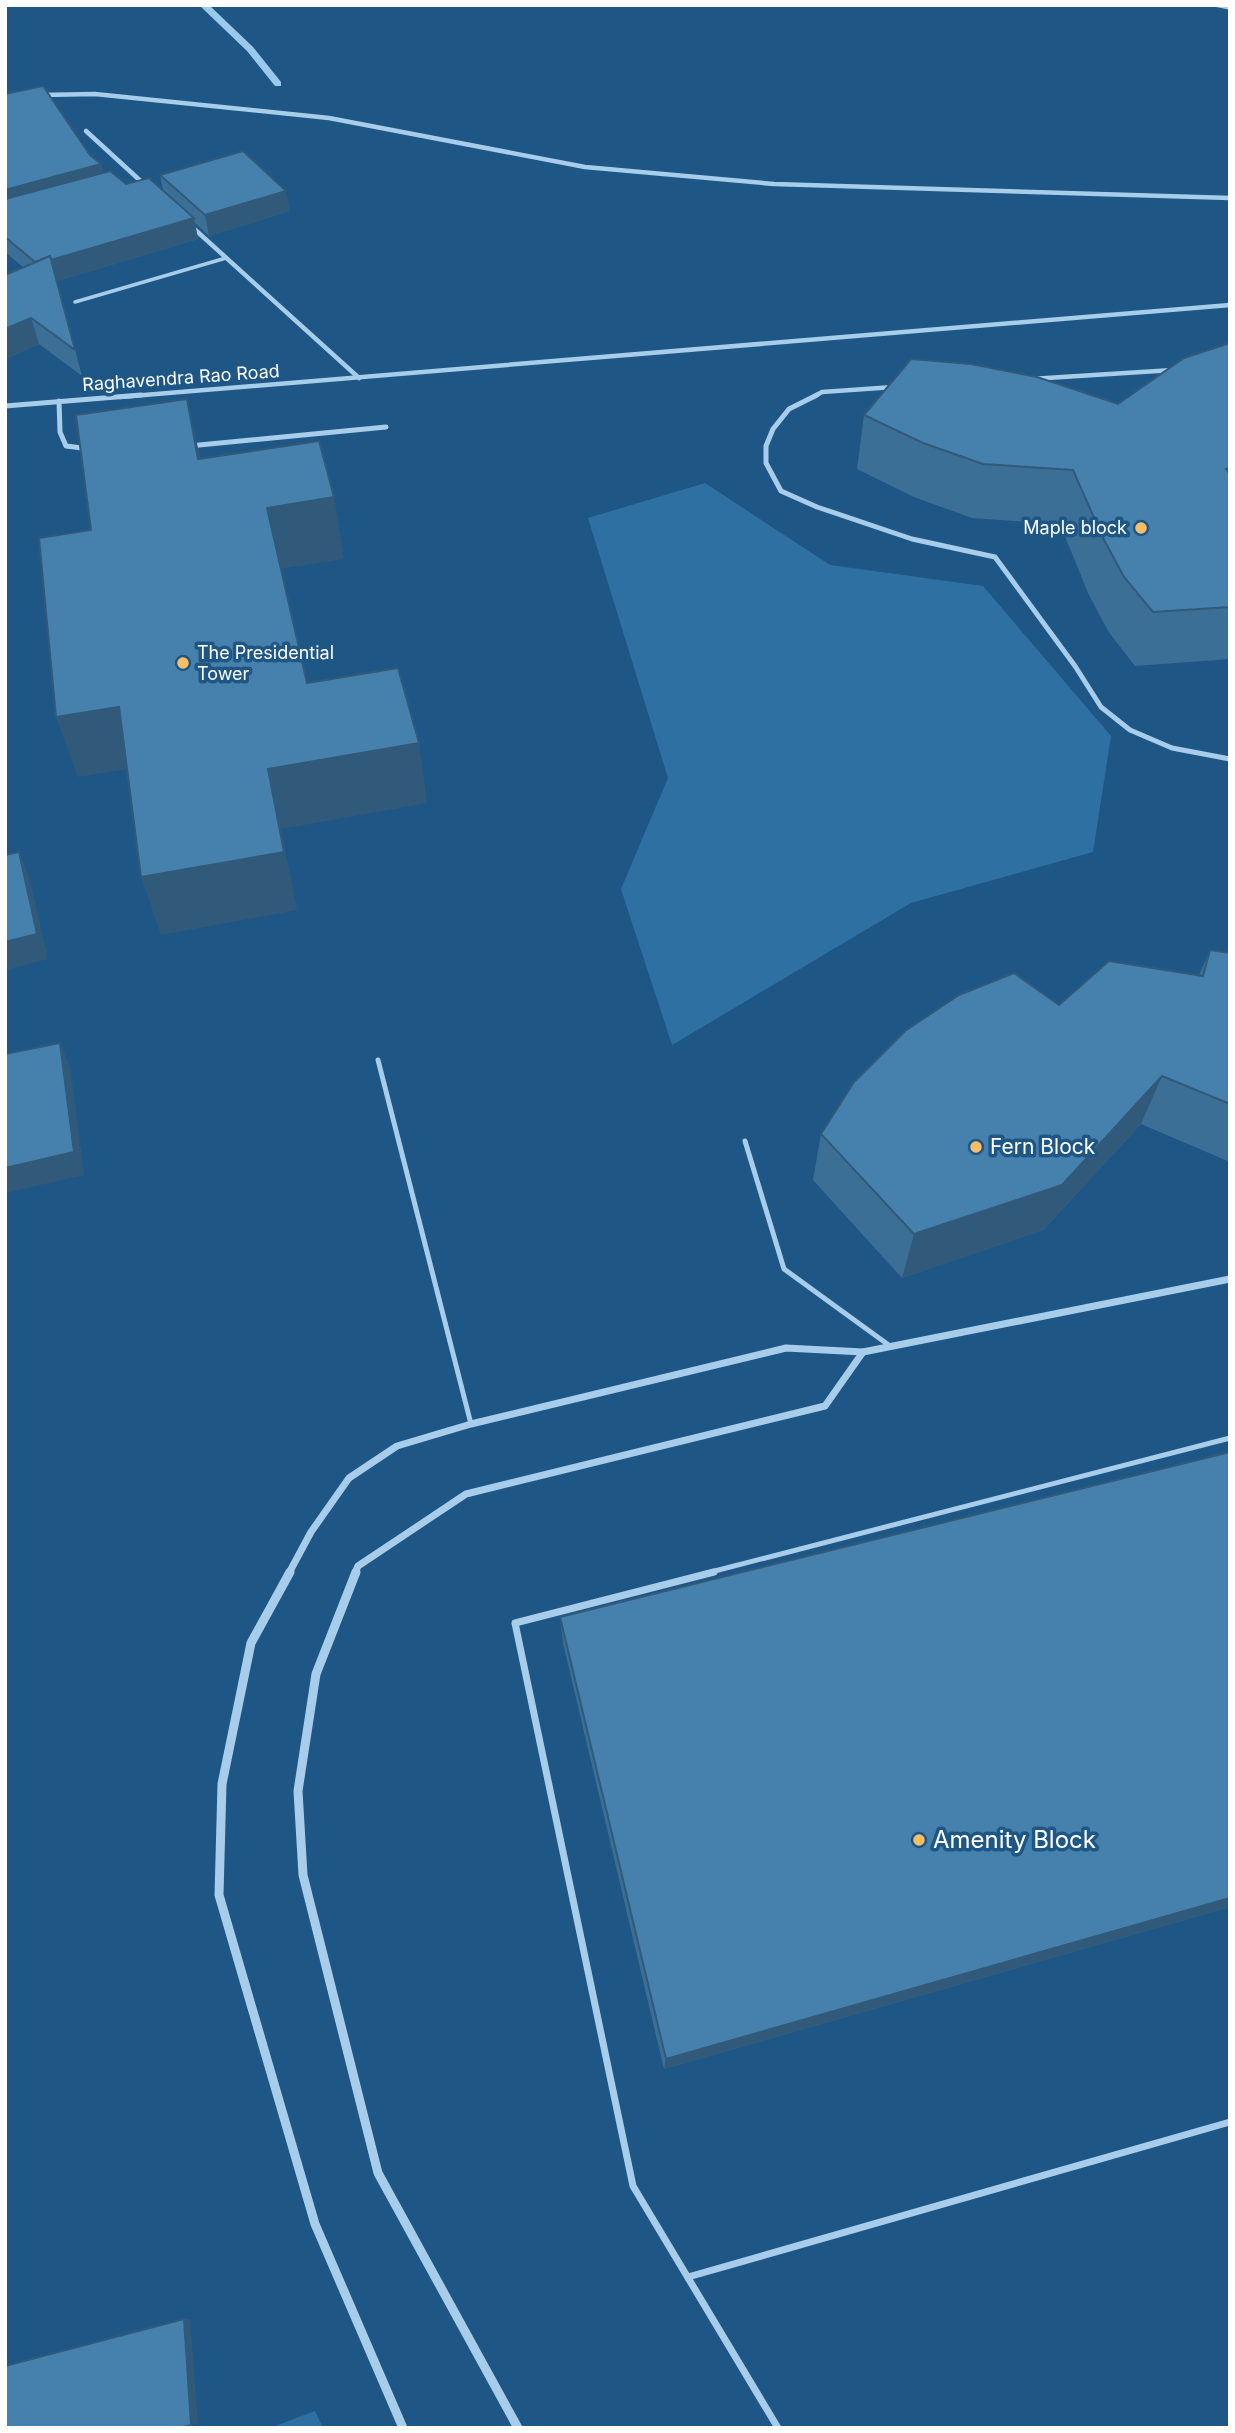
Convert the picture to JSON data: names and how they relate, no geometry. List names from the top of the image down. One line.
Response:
{"streets":{"street":["Raghavendra Rao Road"]},"places":["Maple block","The Presidential Tower","Fern Block","Amenity Block"]}
